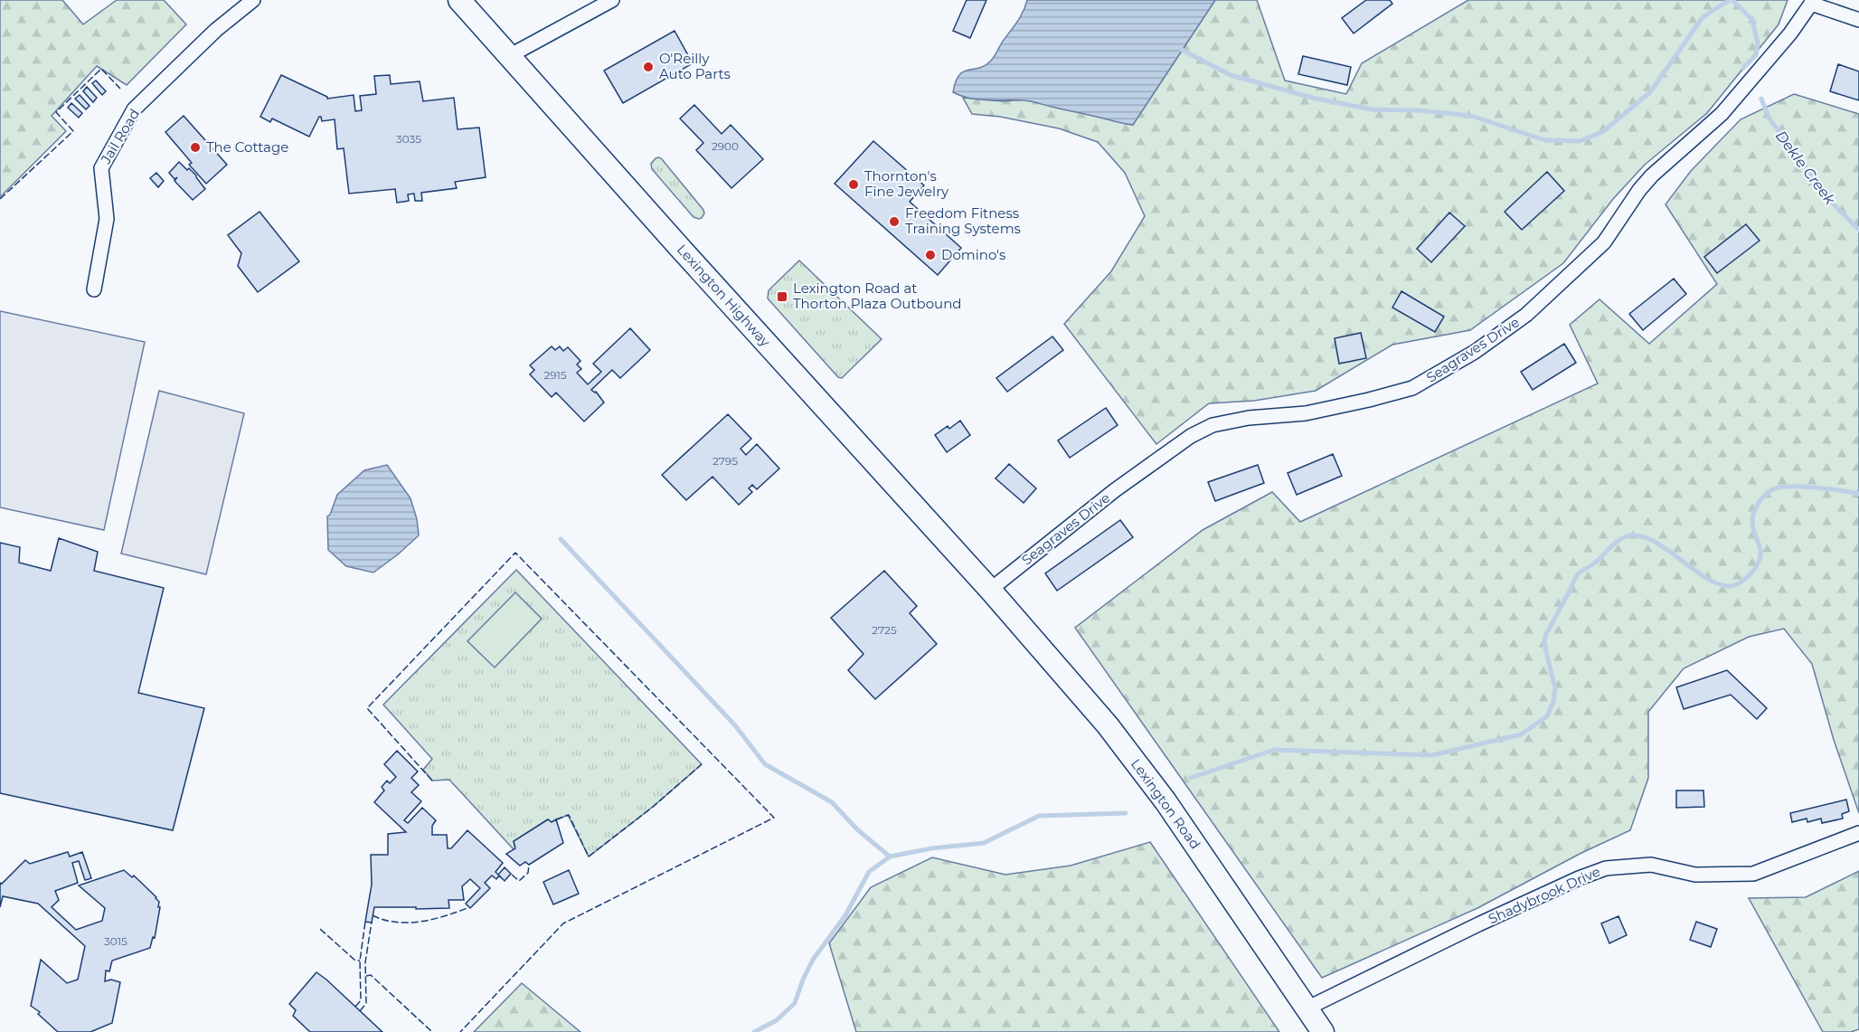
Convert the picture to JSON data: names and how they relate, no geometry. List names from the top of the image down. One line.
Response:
{"streets":{"highway":["Lexington Highway","Lexington Road"],"street":["Jail Road","Seagraves Drive","Shadybrook Drive"]},"crossings":[["Lexington Highway","Seagraves Drive"],["Lexington Highway","Lexington Road"],["Seagraves Drive","Lexington Road"],["Lexington Road","Shadybrook Drive"]],"water":["Dekle Creek"],"places":{"other":["O'Reilly Auto Parts","The Cottage","Thornton's Fine Jewelry","Freedom Fitness Training Systems","Domino's"],"transit":["Lexington Road at Thorton Plaza Outbound"]},"house_numbers":["3035","2900","2915","2795","2725","3015"]}
